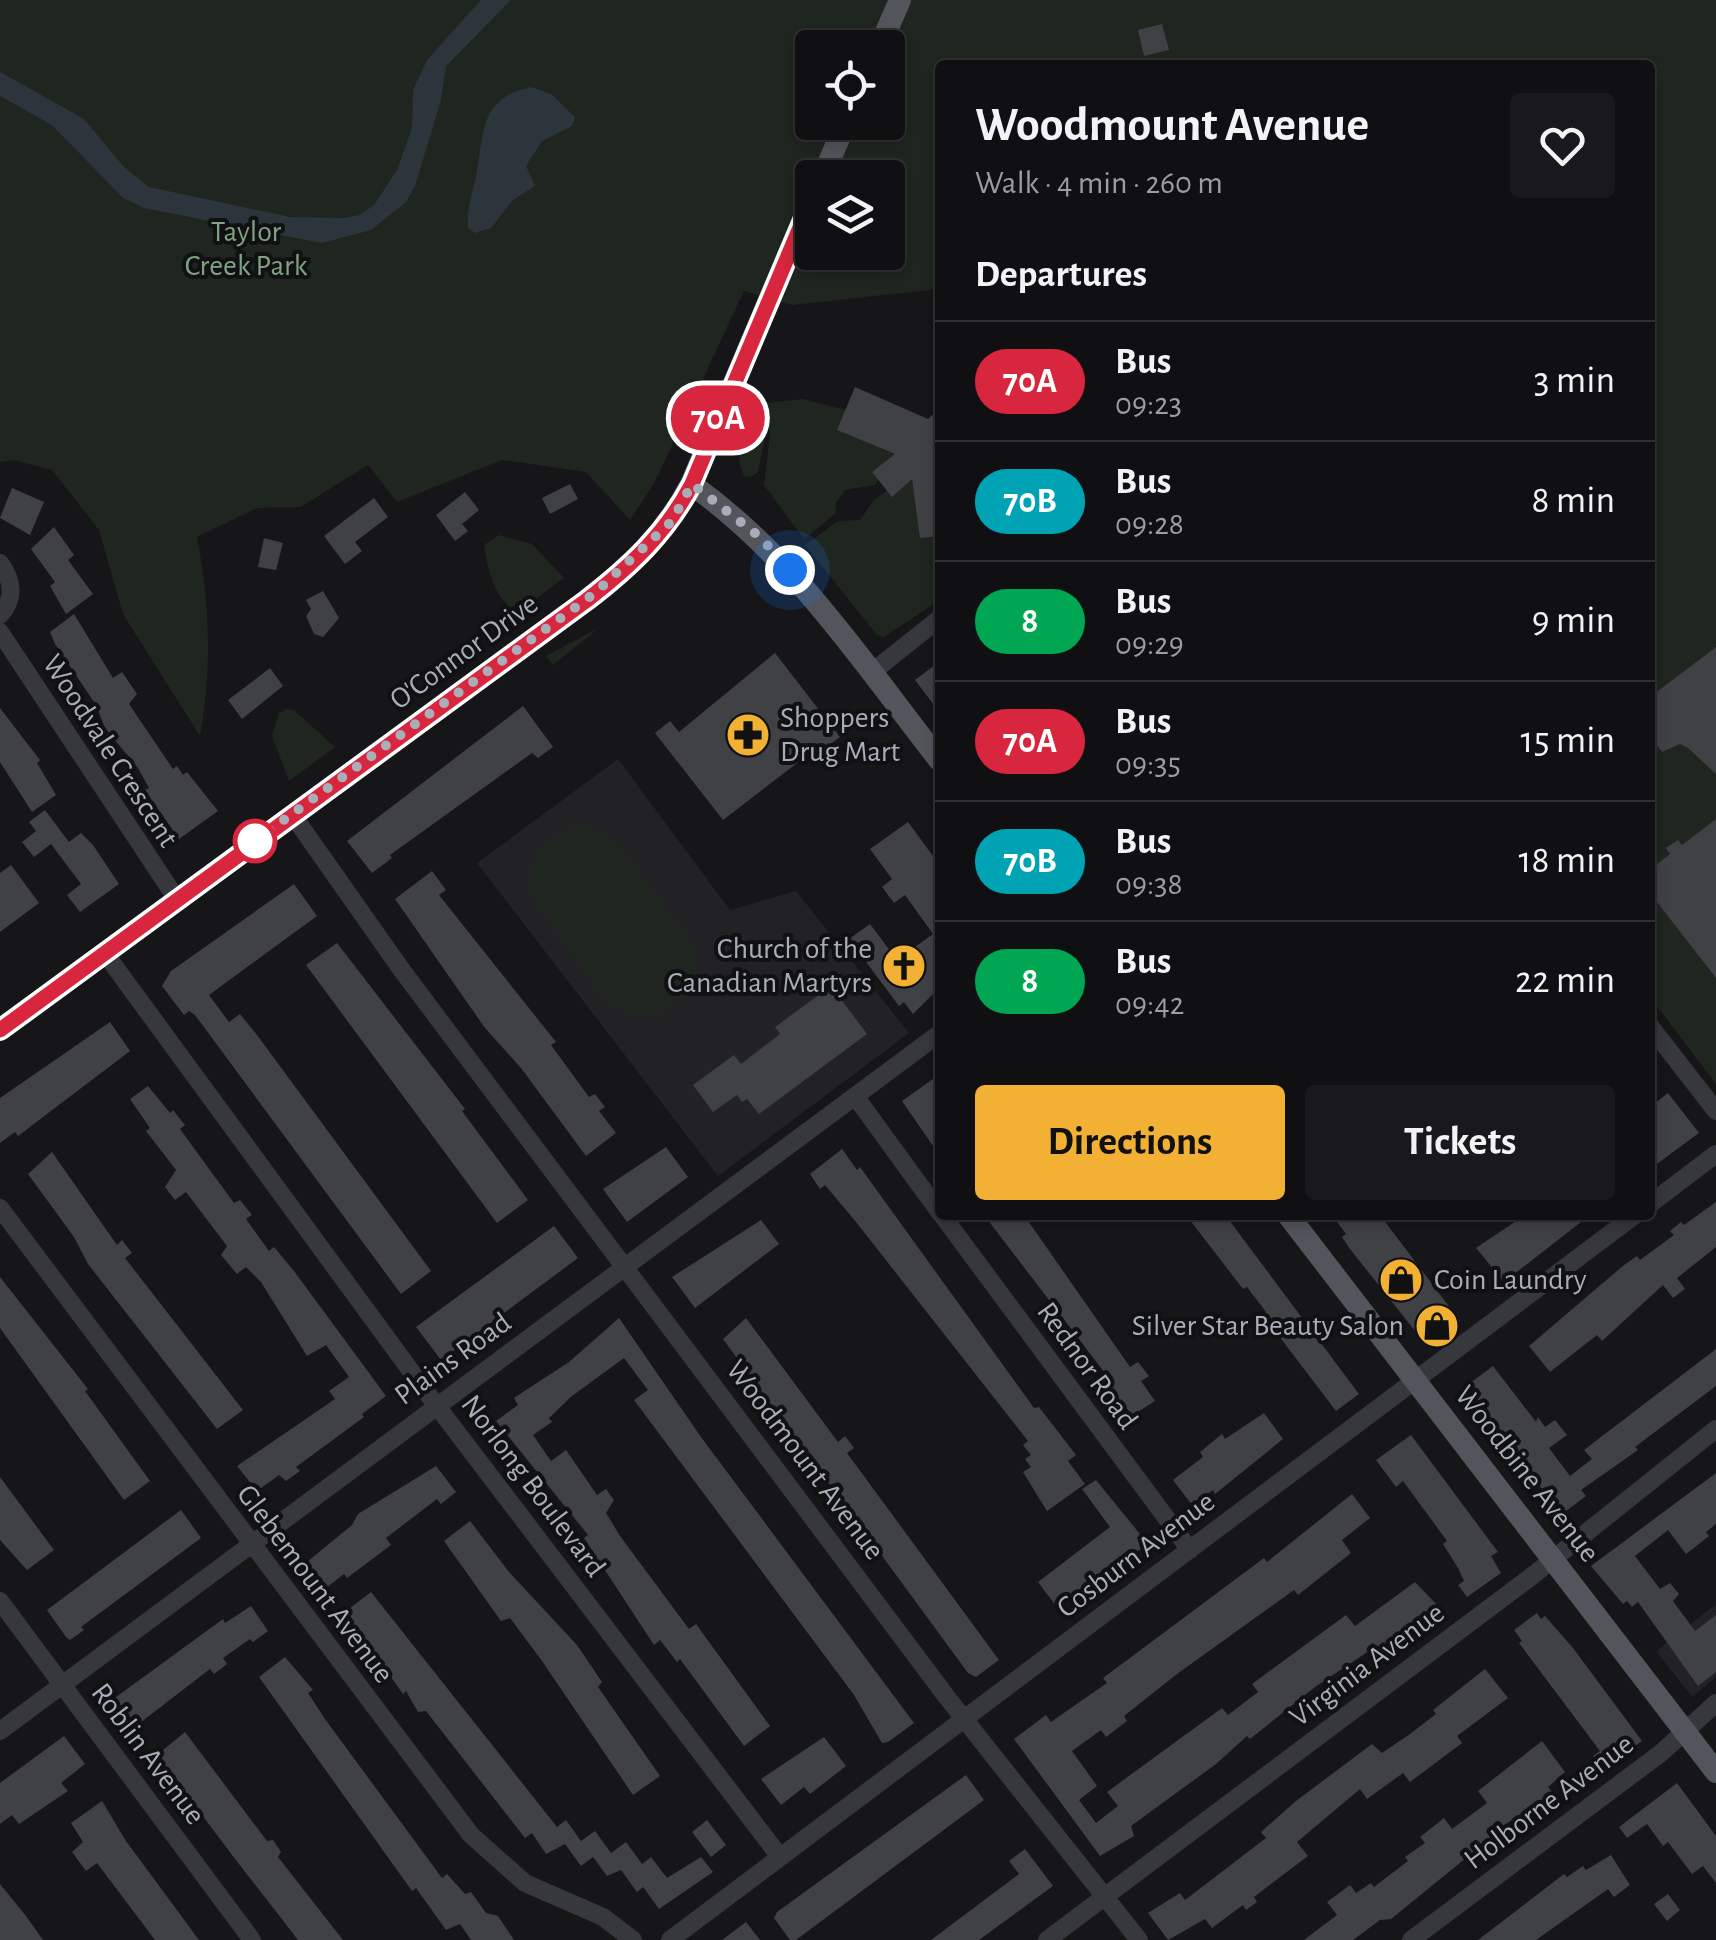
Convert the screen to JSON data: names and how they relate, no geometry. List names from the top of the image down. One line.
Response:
{"streets":{"main road":["O'Connor Drive","Woodbine Avenue"],"street":["Woodvale Crescent","Plains Road","Rednor Road","Woodmount Avenue","Norlong Boulevard","Cosburn Avenue","Glebemount Avenue","Virginia Avenue","Roblin Avenue","Holborne Avenue"]},"crossings":[["O'Connor Drive","Woodvale Crescent"],["O'Connor Drive","Woodmount Avenue"],["O'Connor Drive","Norlong Boulevard"],["Plains Road","Rednor Road"],["Plains Road","Woodmount Avenue"],["Plains Road","Norlong Boulevard"],["Plains Road","Glebemount Avenue"],["Plains Road","Roblin Avenue"],["Rednor Road","Cosburn Avenue"],["Woodmount Avenue","Cosburn Avenue"],["Woodmount Avenue","Virginia Avenue"],["Woodbine Avenue","Cosburn Avenue"],["Woodbine Avenue","Virginia Avenue"],["Woodbine Avenue","Holborne Avenue"],["Norlong Boulevard","Cosburn Avenue"]],"parks":["Taylor Creek Park"],"places":{"pharmacy":["Shoppers Drug Mart"],"church":["Church of the Canadian Martyrs"],"shop":["Coin Laundry","Silver Star Beauty Salon"]},"lines":["bus line 70A"],"page":{"on_map":"70A","heading":[["Woodmount Avenue","Walk · 4 min · 260 m"],"Departures"],"list":[{"mark":"70A","name":"Bus","note":"09:23","value":"3 min"},{"mark":"70B","name":"Bus","note":"09:28","value":"8 min"},{"mark":"8","name":"Bus","note":"09:29","value":"9 min"},{"mark":"70A","name":"Bus","note":"09:35","value":"15 min"},{"mark":"70B","name":"Bus","note":"09:38","value":"18 min"},{"mark":"8","name":"Bus","note":"09:42","value":"22 min"}],"buttons":["Directions","Tickets"]}}
